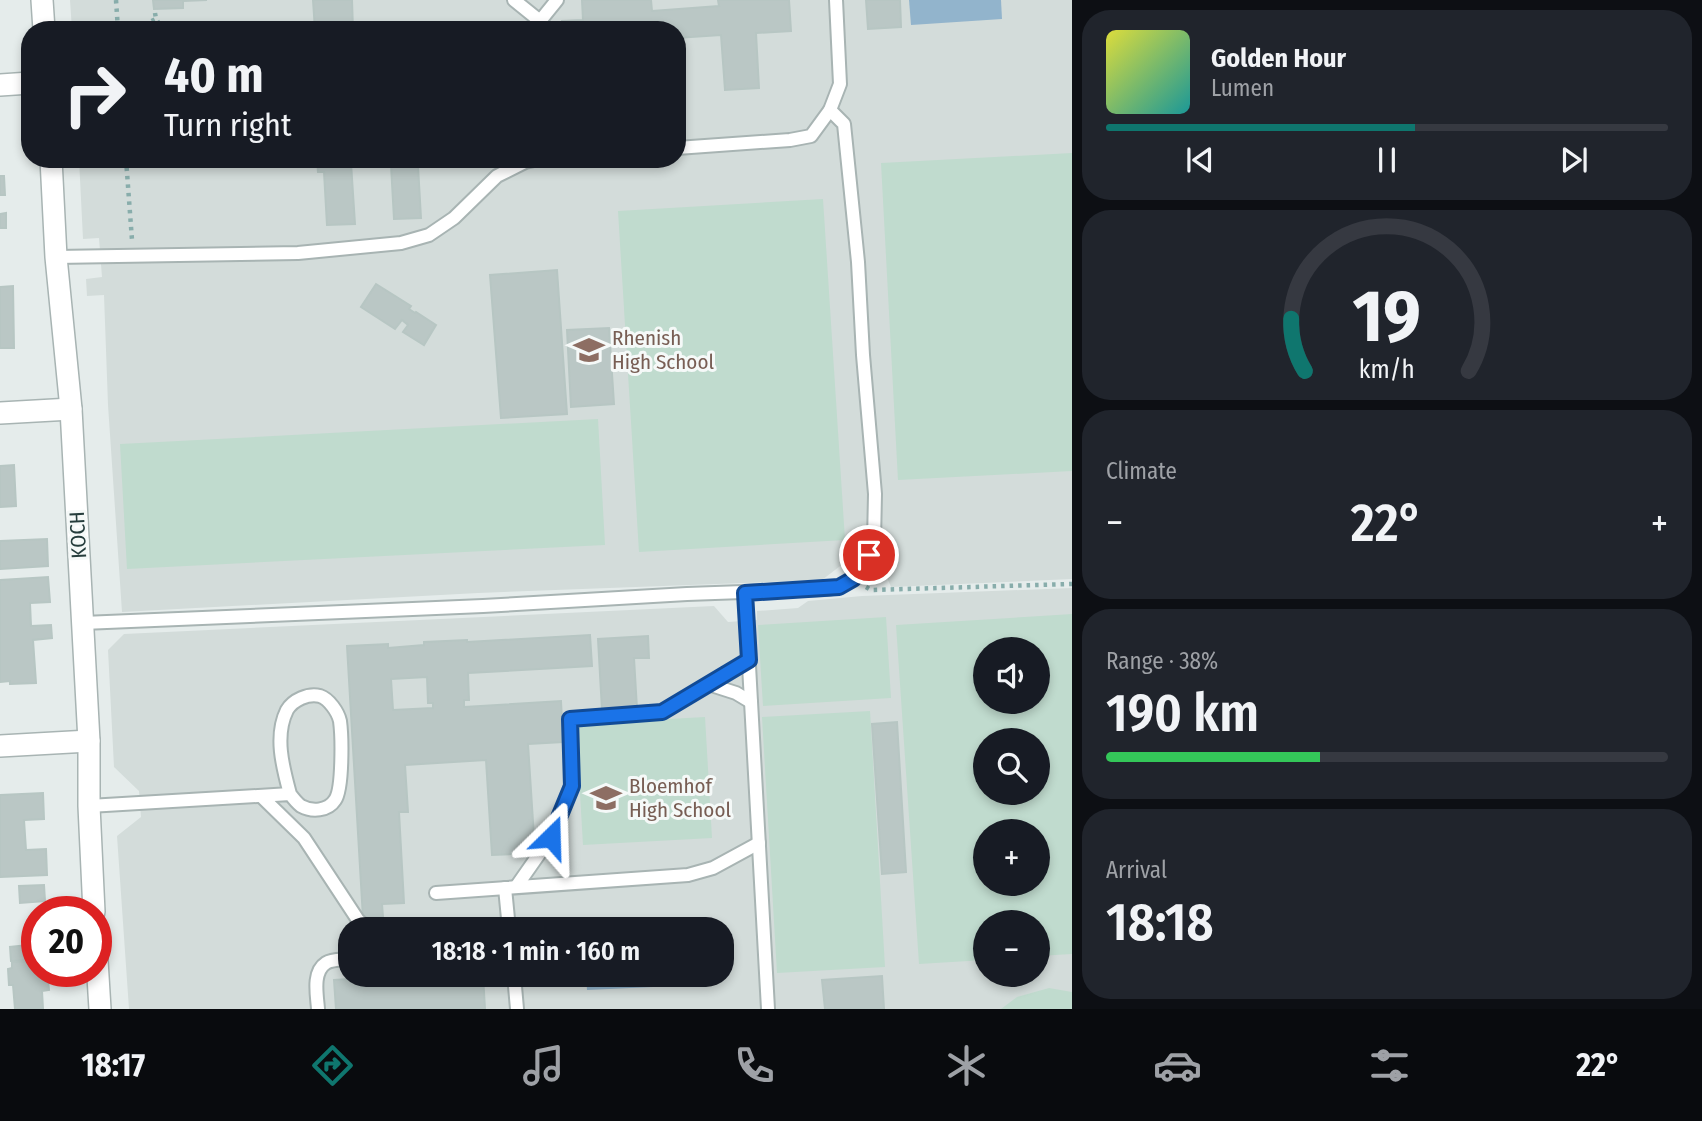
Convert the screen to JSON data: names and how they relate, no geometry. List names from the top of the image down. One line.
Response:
{"streets":{"street":["KOCH"]},"places":{"school or university":["Rhenish High School","Bloemhof High School"]},"page":{"turn":["40 m","Turn right"],"song":["Golden Hour","Lumen"],"tile":["Climate",["Range · 38%","190 km"],["Arrival","18:18"]],"heat":["−","22°","+"],"map_buttons":["+","−"],"limit":"20","trip":"18:18 · 1 min · 160 m","tabs":["18:17","22°"],"gauge":["19","km/h"]}}
